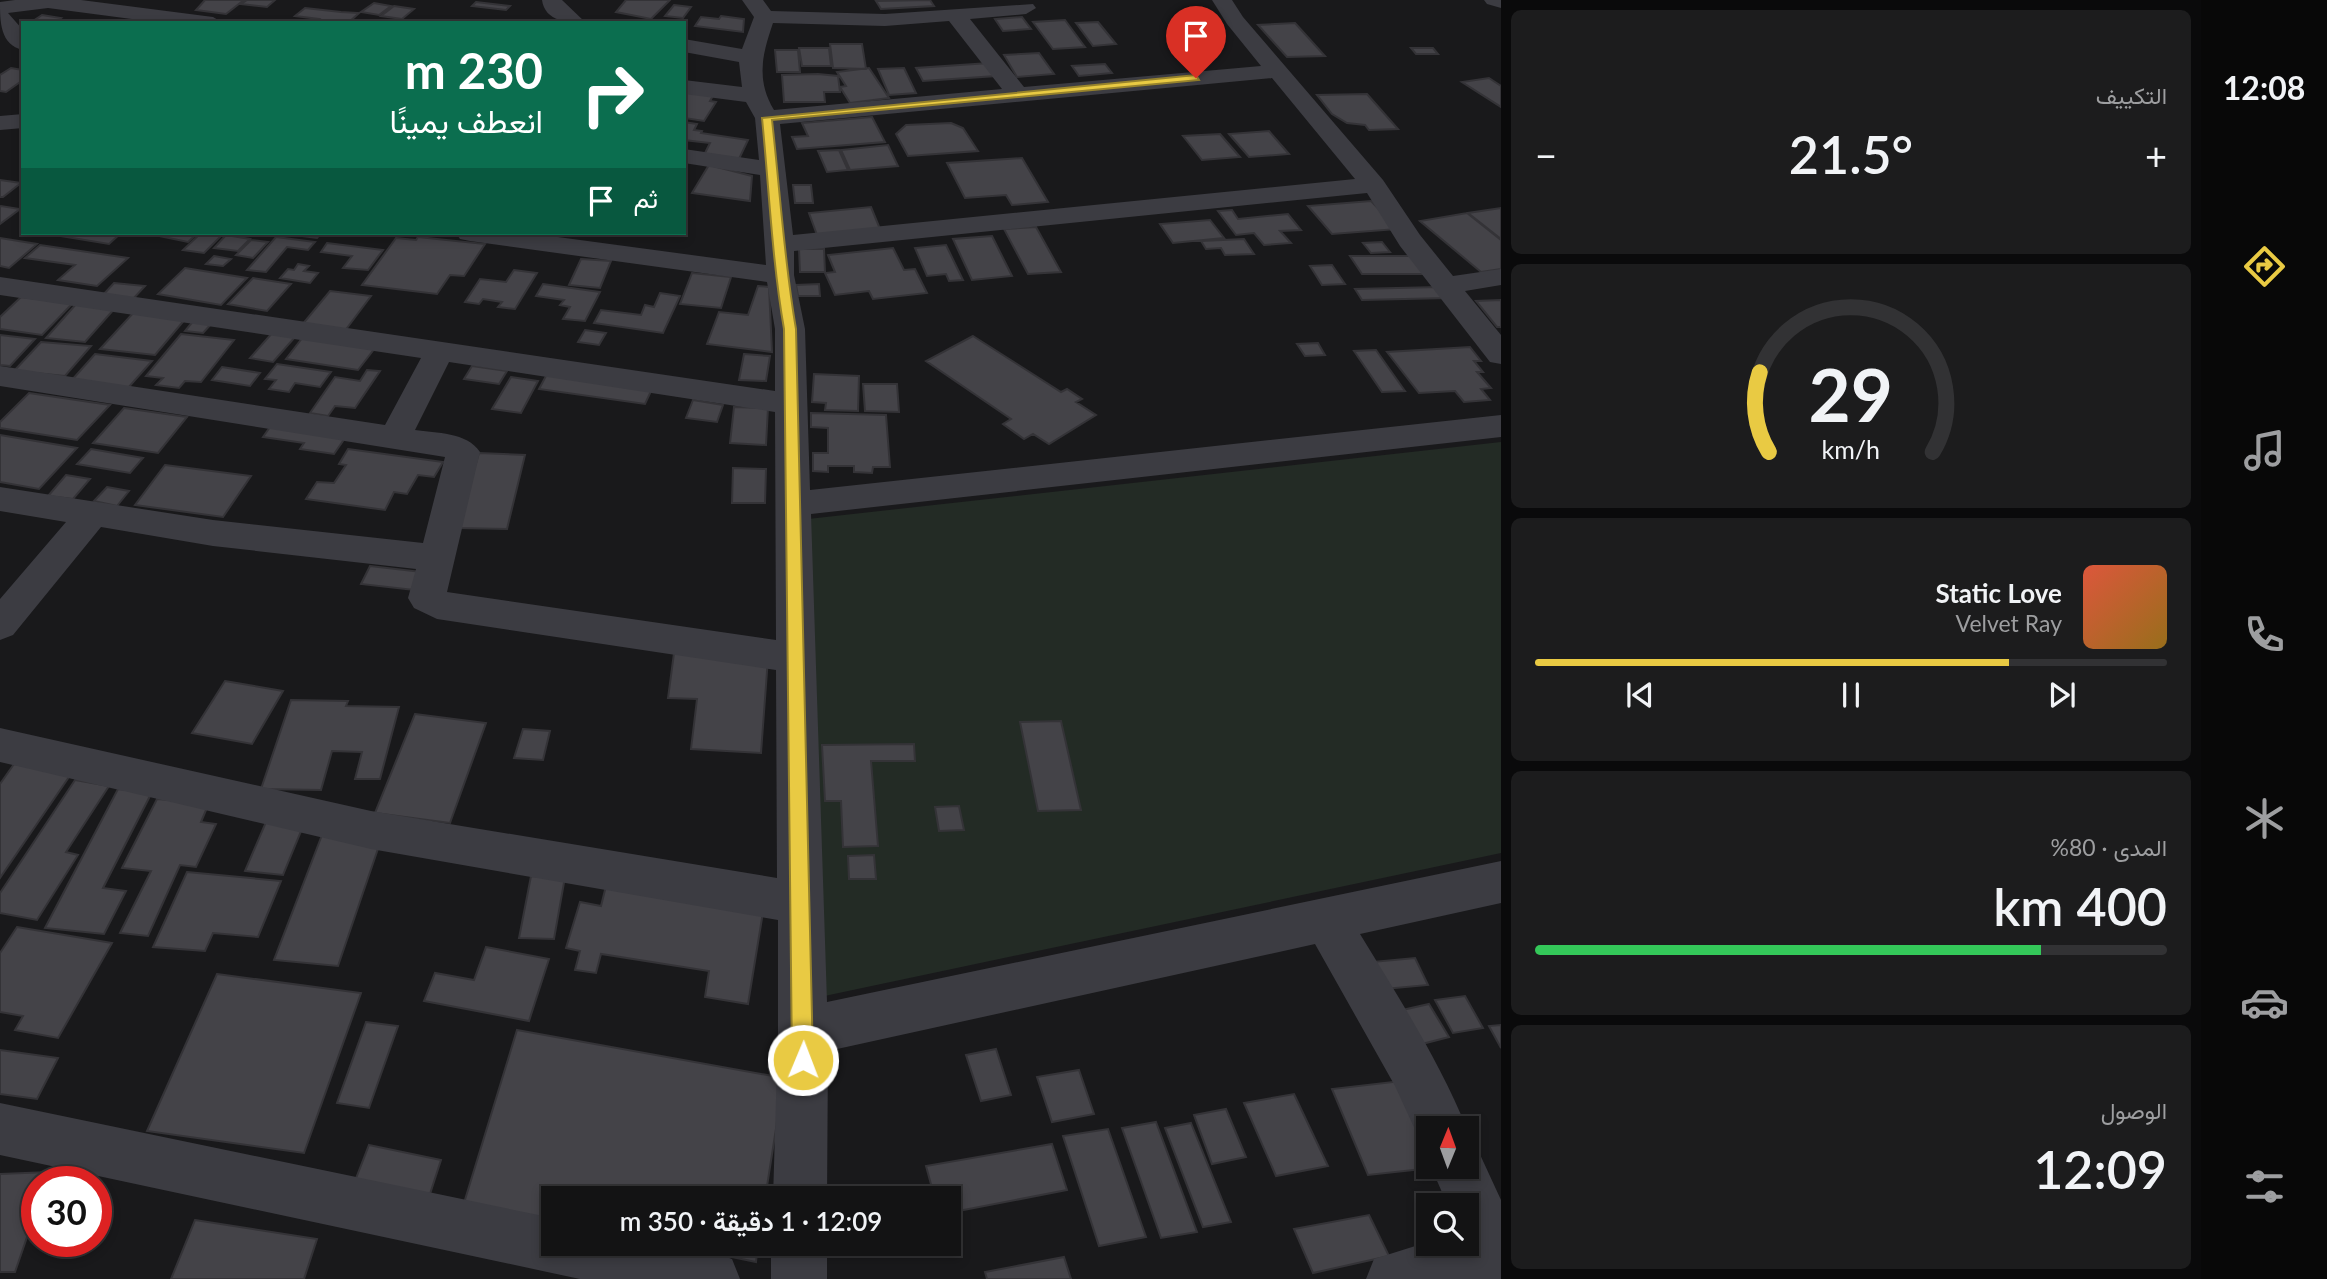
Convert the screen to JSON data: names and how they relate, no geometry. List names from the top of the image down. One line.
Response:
{"north":"top","page":{"tabs":"12:08","tile":["التكييف",["المدى · 80%","400 km"],["الوصول","12:09"]],"turn":["230 m","انعطف يمينًا"],"heat":["−","21.5°","+"],"then":"ثم","song":["Static Love","Velvet Ray"],"limit":"30","trip":"12:09 · 1 دقيقة · 350 m","gauge":["29","km/h"]}}
